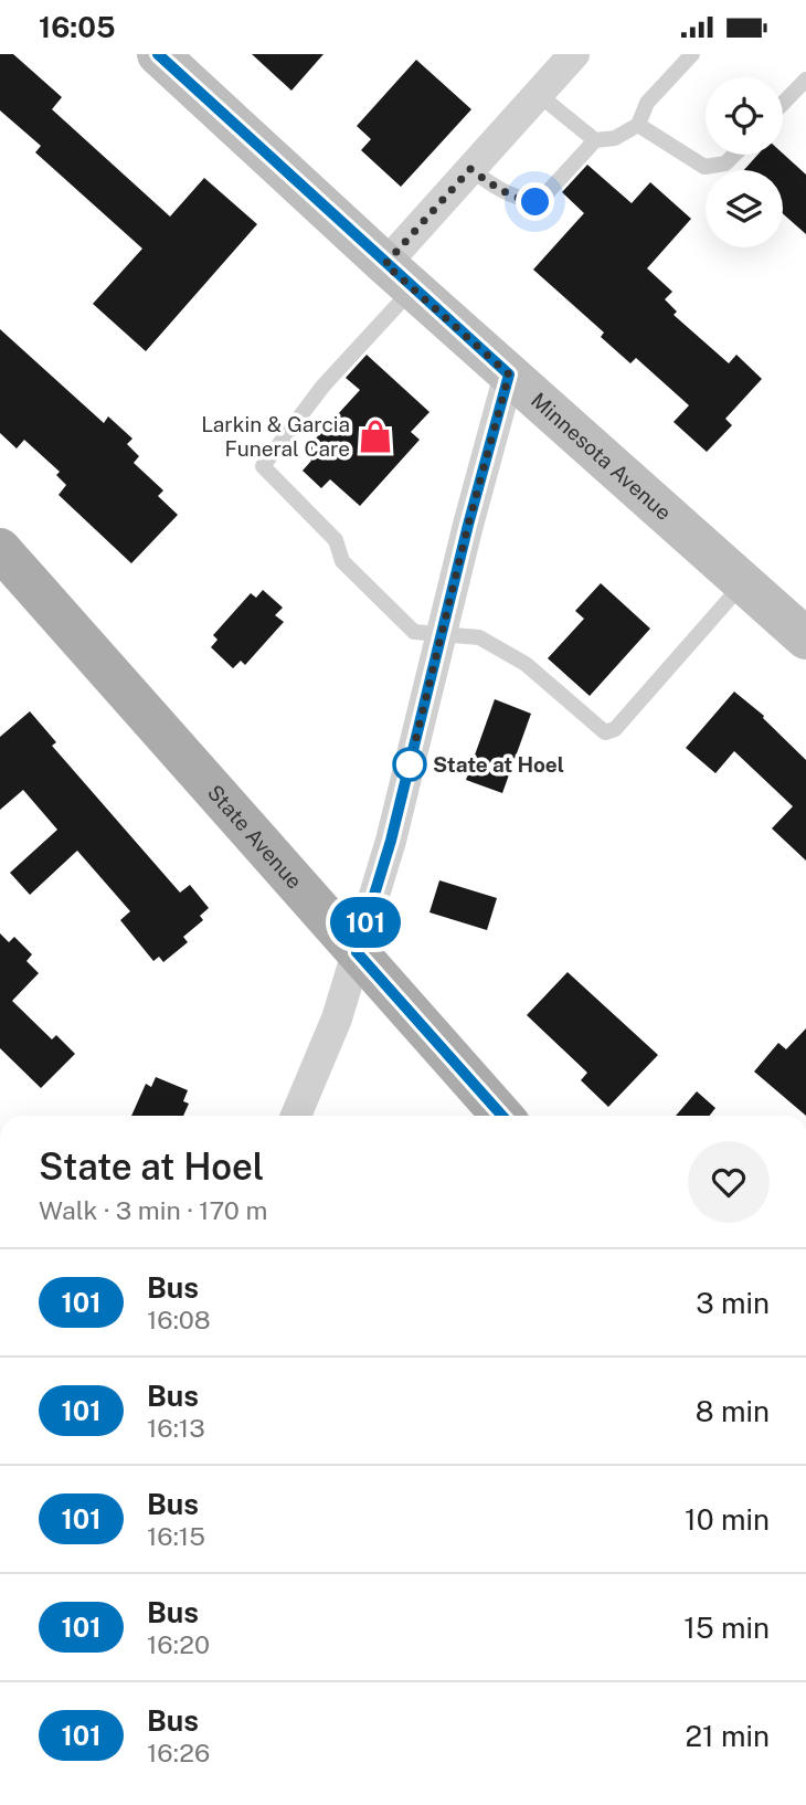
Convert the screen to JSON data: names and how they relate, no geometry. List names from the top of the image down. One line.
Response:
{"streets":{"main road":["Minnesota Avenue","State Avenue"]},"places":{"shop":["Larkin & Garcia Funeral Care"],"other":["State at Hoel"]},"lines":["bus line 101"],"page":{"status":"16:05","on_map":"101","heading":["State at Hoel","Walk · 3 min · 170 m"],"list":[{"mark":"101","name":"Bus","note":"16:08","value":"3 min"},{"mark":"101","name":"Bus","note":"16:13","value":"8 min"},{"mark":"101","name":"Bus","note":"16:15","value":"10 min"},{"mark":"101","name":"Bus","note":"16:20","value":"15 min"},{"mark":"101","name":"Bus","note":"16:26","value":"21 min"}]}}
